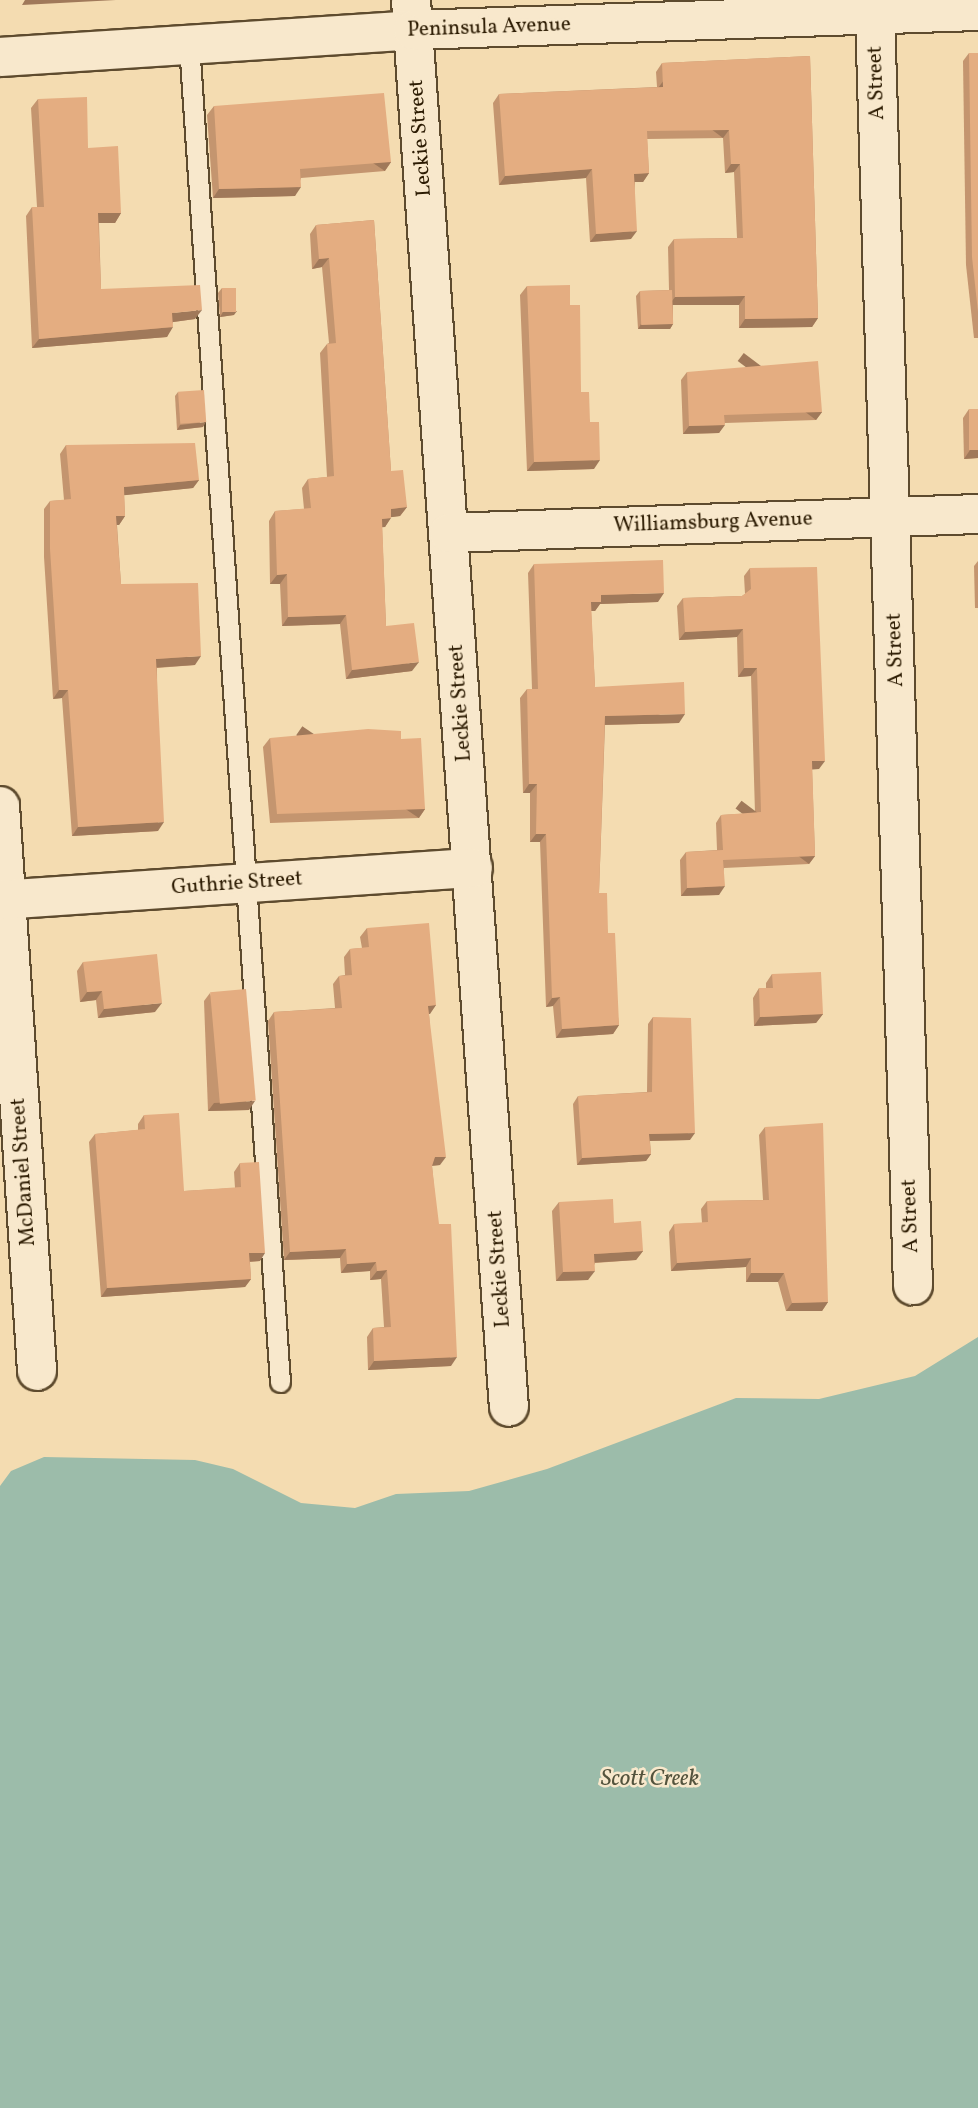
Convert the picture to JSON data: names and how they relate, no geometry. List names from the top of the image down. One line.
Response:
{"streets":{"street":["Peninsula Avenue","A Street","Leckie Street","Williamsburg Avenue","Guthrie Street","McDaniel Street"]},"crossings":[["Peninsula Avenue","A Street"],["Peninsula Avenue","Leckie Street"],["A Street","Williamsburg Avenue"],["Leckie Street","Williamsburg Avenue"],["Leckie Street","Guthrie Street"],["Guthrie Street","McDaniel Street"]],"water":["Scott Creek"]}
